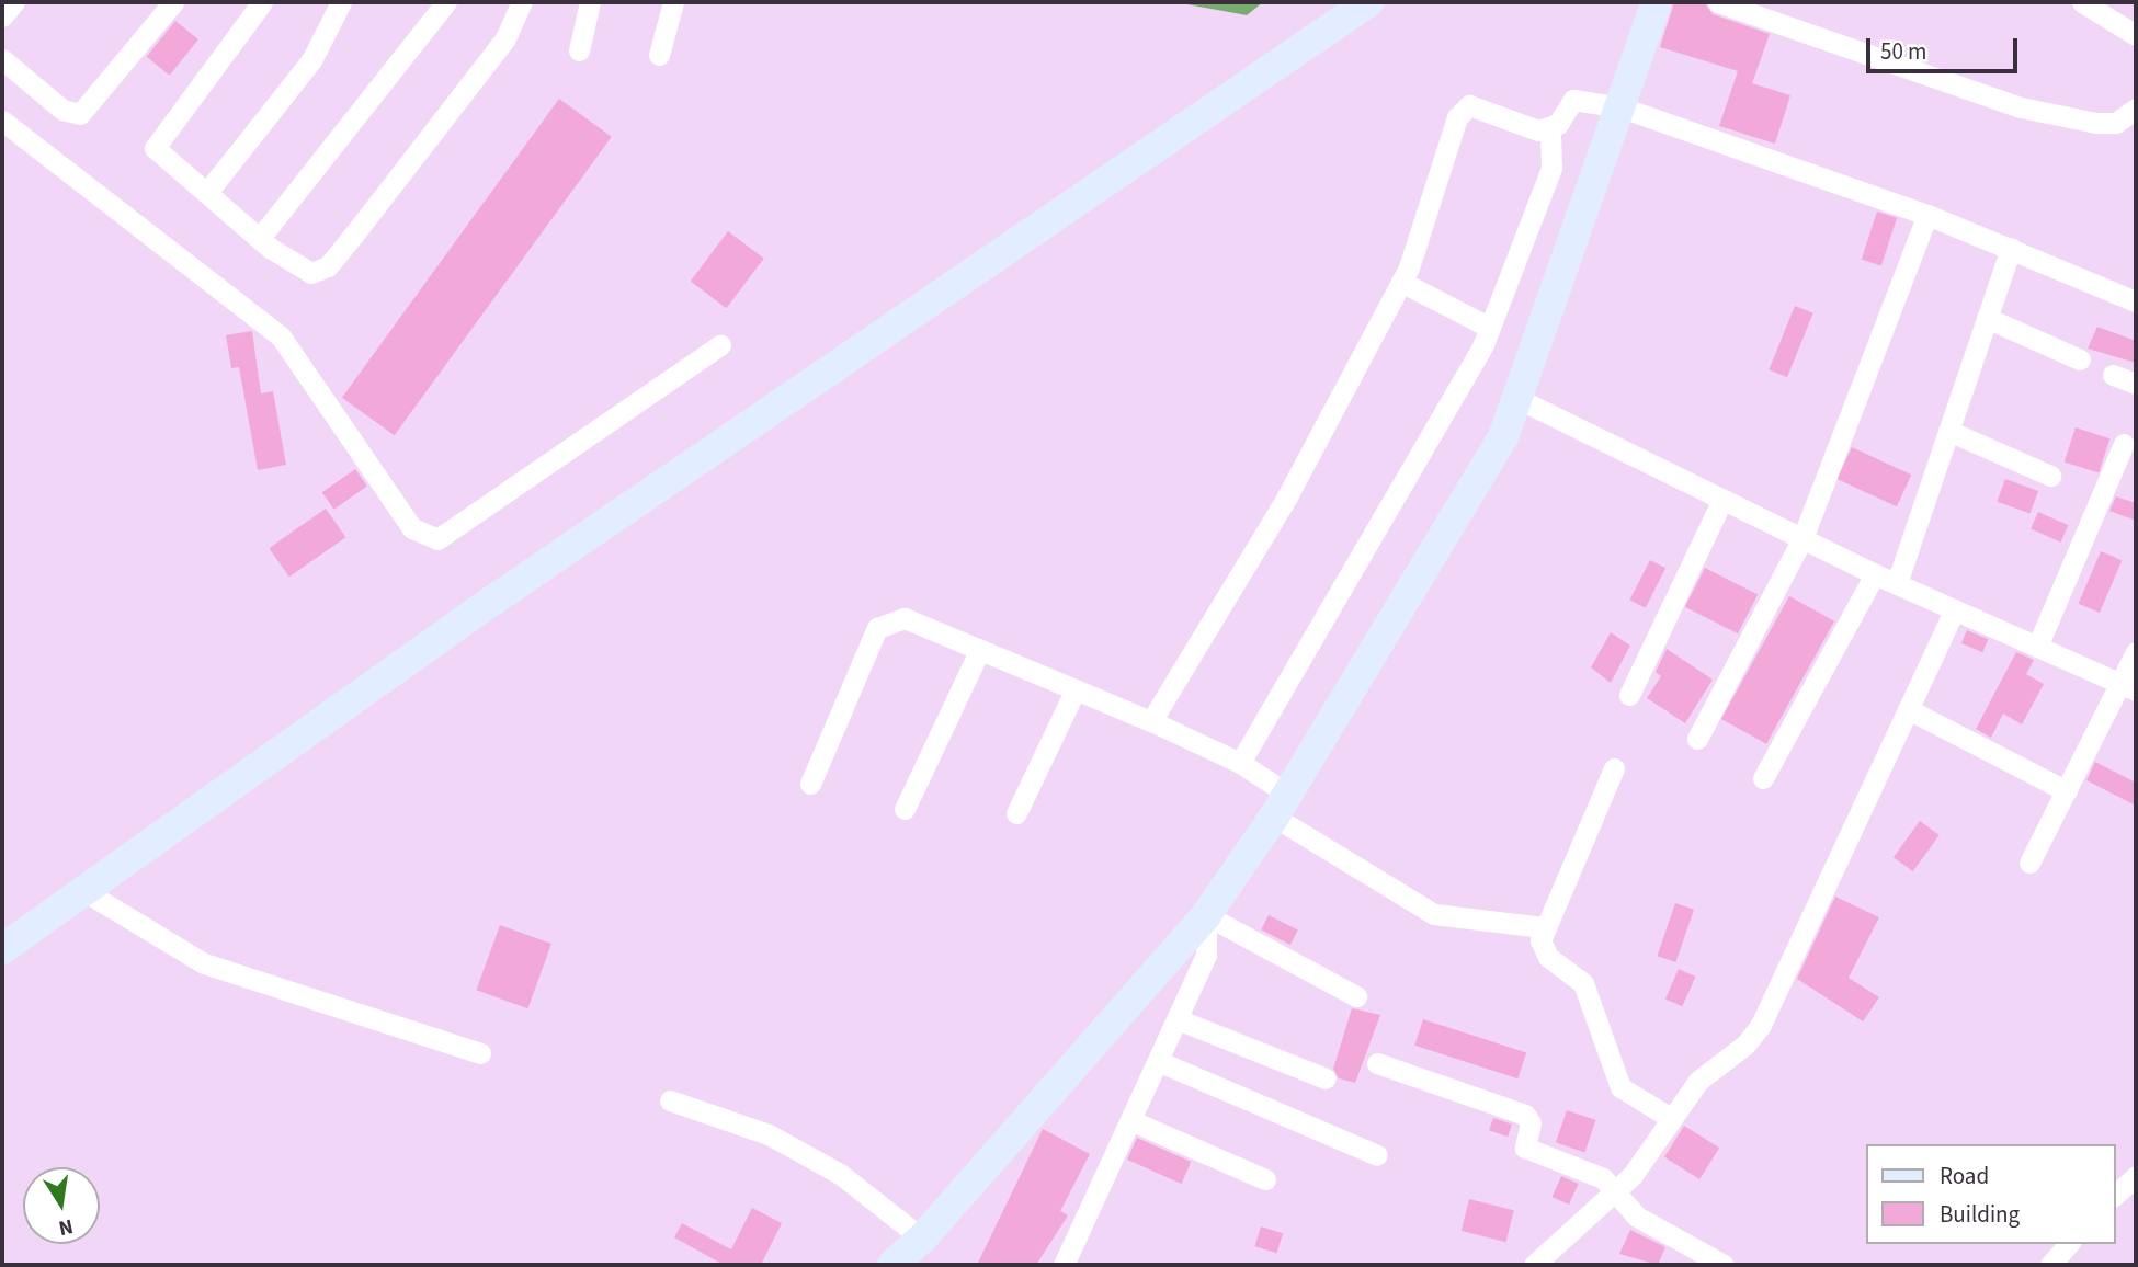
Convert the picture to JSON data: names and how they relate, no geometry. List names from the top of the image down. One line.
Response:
{"legend":["Road","Building"],"scale_bar":"50 m","north":"bottom"}
